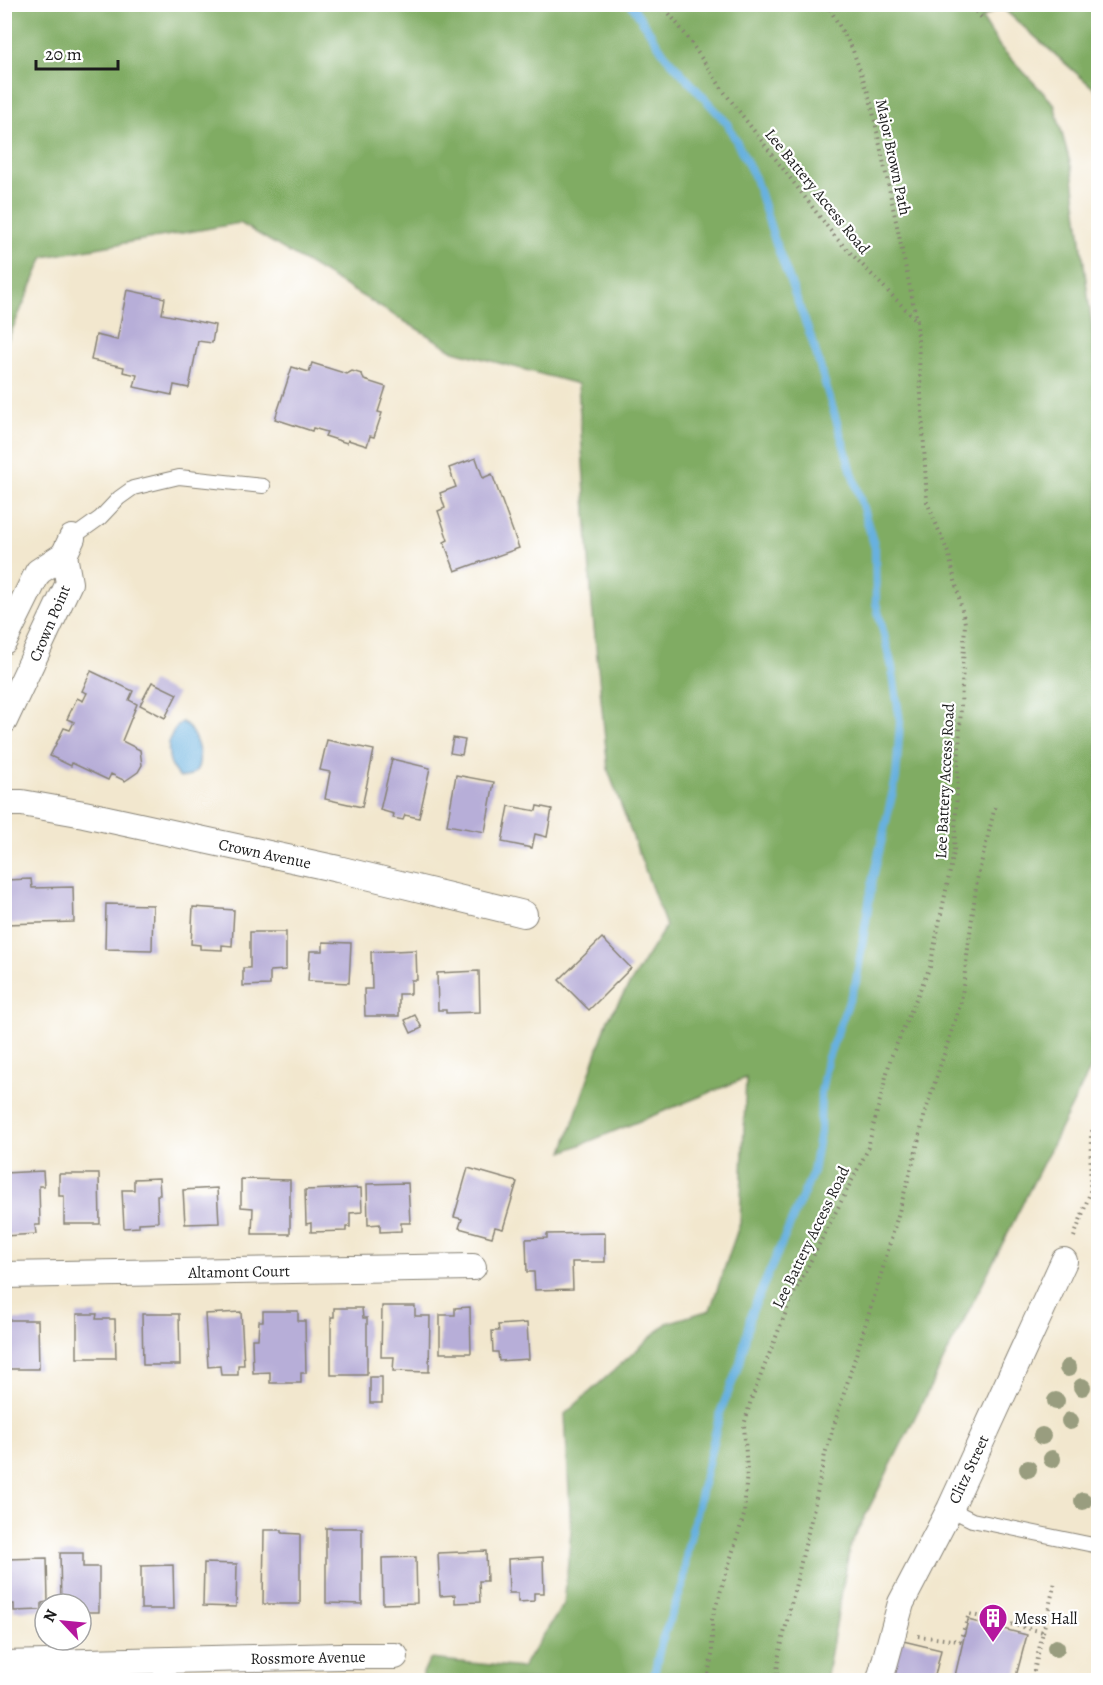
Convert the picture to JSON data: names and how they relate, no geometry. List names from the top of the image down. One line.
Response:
{"streets":{"street":["Crown Point","Crown Avenue","Altamont Court","Clitz Street","Rossmore Avenue"],"path":["Major Brown Path","Lee Battery Access Road"]},"crossings":[["Major Brown Path","Lee Battery Access Road"]],"places":{"building":["Mess Hall"]},"scale_bar":"20 m","north":"top left"}
